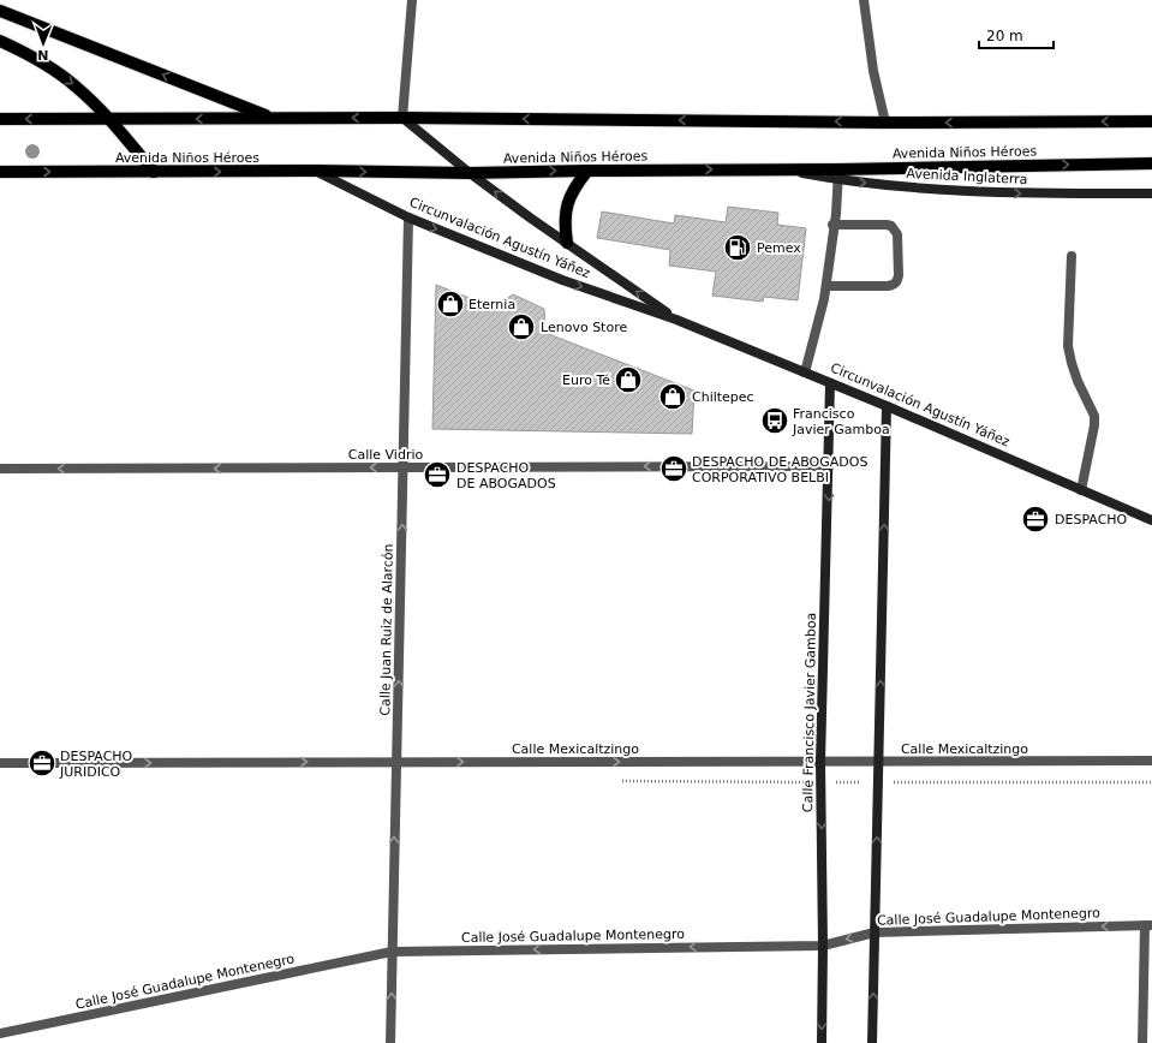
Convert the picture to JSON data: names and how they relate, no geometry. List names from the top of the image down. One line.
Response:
{"streets":{"main road":["Avenida Niños Héroes"],"street":["Avenida Inglaterra","Circunvalación Agustín Yáñez","Calle Vidrio","Calle Juan Ruiz de Alarcón","Calle Francisco Javier Gamboa","Calle Mexicaltzingo","Calle José Guadalupe Montenegro"]},"crossings":[["Avenida Niños Héroes","Avenida Inglaterra"],["Avenida Niños Héroes","Circunvalación Agustín Yáñez"],["Circunvalación Agustín Yáñez","Calle Juan Ruiz de Alarcón"],["Circunvalación Agustín Yáñez","Calle Francisco Javier Gamboa"],["Calle Vidrio","Calle Juan Ruiz de Alarcón"],["Calle Vidrio","Calle Francisco Javier Gamboa"],["Calle Juan Ruiz de Alarcón","Calle Mexicaltzingo"],["Calle Juan Ruiz de Alarcón","Calle José Guadalupe Montenegro"],["Calle Francisco Javier Gamboa","Calle Mexicaltzingo"],["Calle Francisco Javier Gamboa","Calle José Guadalupe Montenegro"]],"one_way":["Avenida Inglaterra","Calle Vidrio","Calle Juan Ruiz de Alarcón","Calle Mexicaltzingo","Calle José Guadalupe Montenegro"],"places":{"fuel station":["Pemex"],"shop":["Eternia","Lenovo Store","Euro Té","Chiltepec"],"bus stop":["Francisco Javier Gamboa"],"office":["DESPACHO DE ABOGADOS CORPORATIVO BELBI","DESPACHO DE ABOGADOS","DESPACHO","DESPACHO JURIDICO"]},"scale_bar":"20 m","north":"bottom"}
